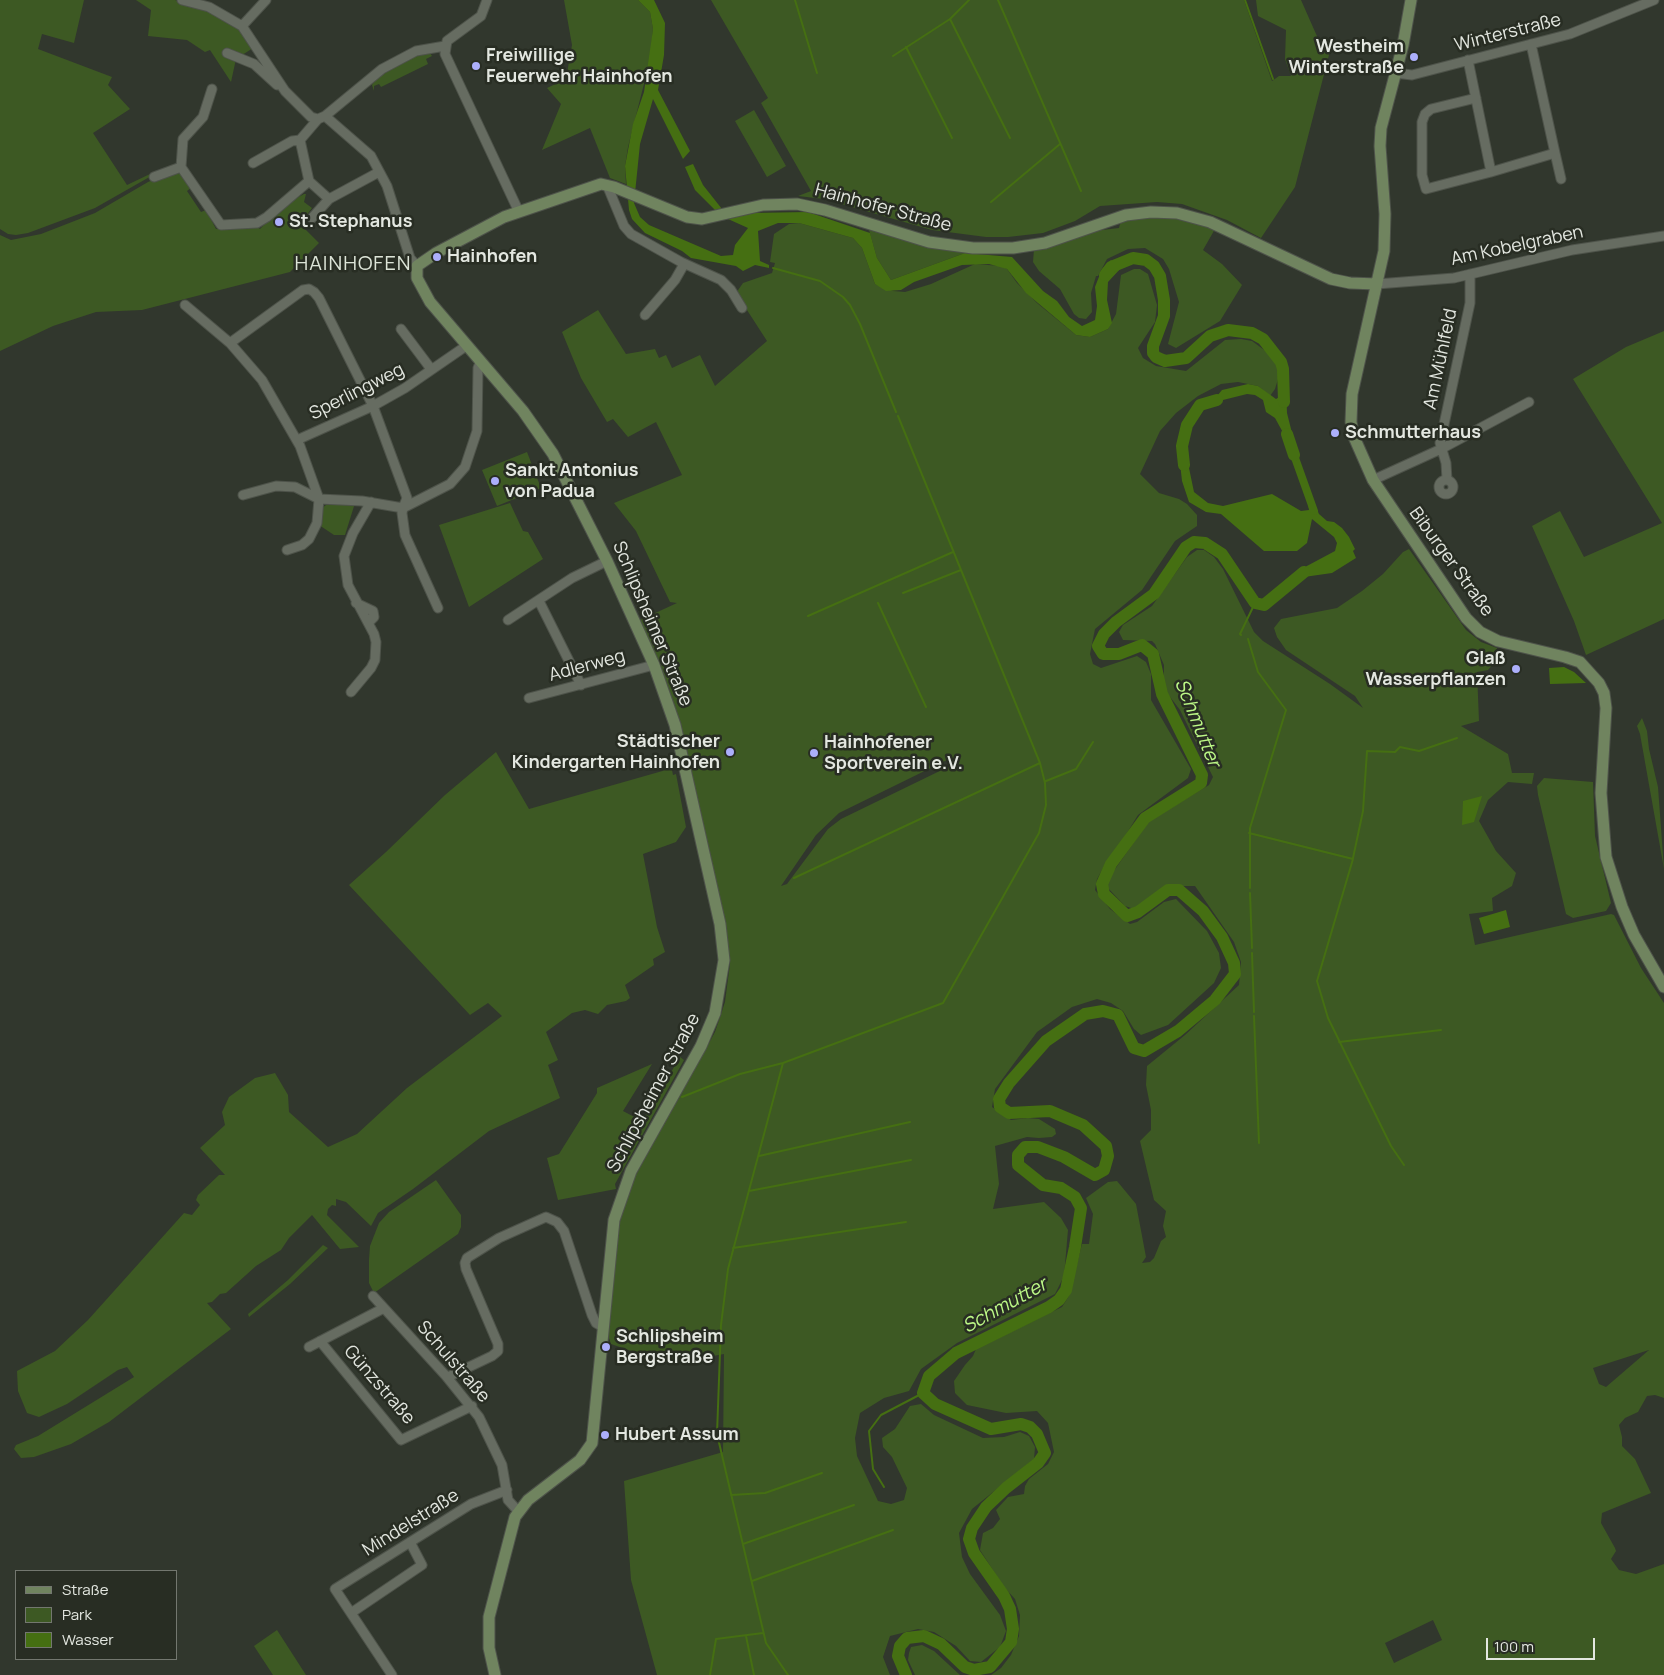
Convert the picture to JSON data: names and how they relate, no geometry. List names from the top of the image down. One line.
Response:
{"streets":{"street":["Winterstraße","Hainhofer Straße","Am Kobelgraben","Am Mühlfeld","Sperlingweg","Biburger Straße","Schlipsheimer Straße","Adlerweg","Schulstraße","Günzstraße","Mindelstraße"]},"crossings":[["Winterstraße","Biburger Straße"],["Hainhofer Straße","Am Kobelgraben"],["Hainhofer Straße","Biburger Straße"],["Am Kobelgraben","Am Mühlfeld"],["Am Kobelgraben","Biburger Straße"],["Sperlingweg","Schlipsheimer Straße"],["Schlipsheimer Straße","Adlerweg"],["Schlipsheimer Straße","Schulstraße"],["Schulstraße","Günzstraße"],["Schulstraße","Mindelstraße"]],"districts":["HAINHOFEN"],"water":["Schmutter"],"places":["Westheim Winterstraße","Freiwillige Feuerwehr Hainhofen","St. Stephanus","Hainhofen","Schmutterhaus","Sankt Antonius von Padua","Glaß Wasserpflanzen","Städtischer Kindergarten Hainhofen","Hainhofener Sportverein e.V.","Schlipsheim Bergstraße","Hubert Assum"],"legend":["Straße","Park","Wasser"],"scale_bar":"100 m"}
